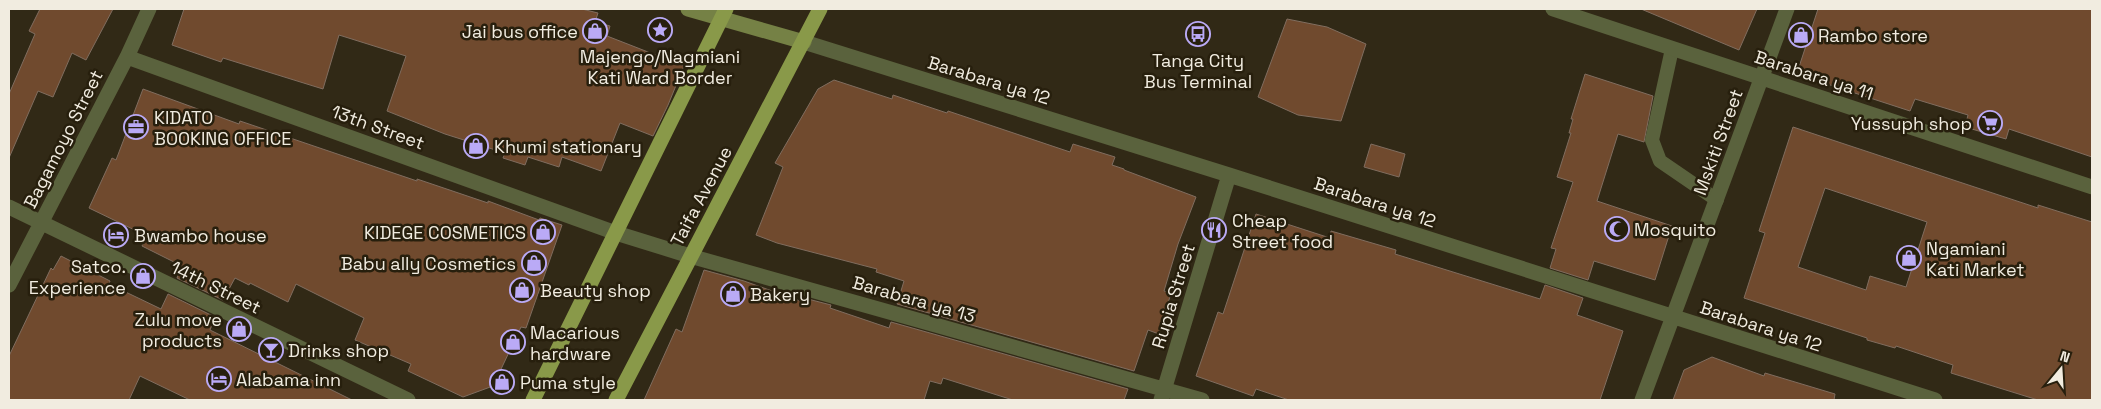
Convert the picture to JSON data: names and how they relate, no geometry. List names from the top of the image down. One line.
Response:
{"streets":{"main road":["Taifa Avenue"],"street":["Barabara ya 11","Barabara ya 12","13th Street","Bagamoyo Street","Mskiti Street","14th Street","Rupia Street","Barabara ya 13"]},"crossings":[["Barabara ya 11","Mskiti Street"],["Barabara ya 12","Mskiti Street"],["Barabara ya 12","Taifa Avenue"],["Barabara ya 12","Rupia Street"],["13th Street","Bagamoyo Street"],["13th Street","Barabara ya 13"],["Bagamoyo Street","14th Street"],["Taifa Avenue","Barabara ya 13"],["Rupia Street","Barabara ya 13"]],"places":{"place":["Majengo/Nagmiani Kati Ward Border"],"shop":["Jai bus office","Rambo store","Khumi stationary","KIDEGE COSMETICS","Ngamiani Kati Market","Babu ally Cosmetics","Satco. Experience","Beauty shop","Bakery","Zulu move products","Macarious hardware","Puma style"],"bus stop":["Tanga City Bus Terminal"],"supermarket":["Yussuph shop"],"office":["KIDATO BOOKING OFFICE"],"mosque":["Mosquito"],"restaurant":["Cheap Street food"],"hotel":["Bwambo house","Alabama inn"],"bar":["Drinks shop"]},"north":"top"}
